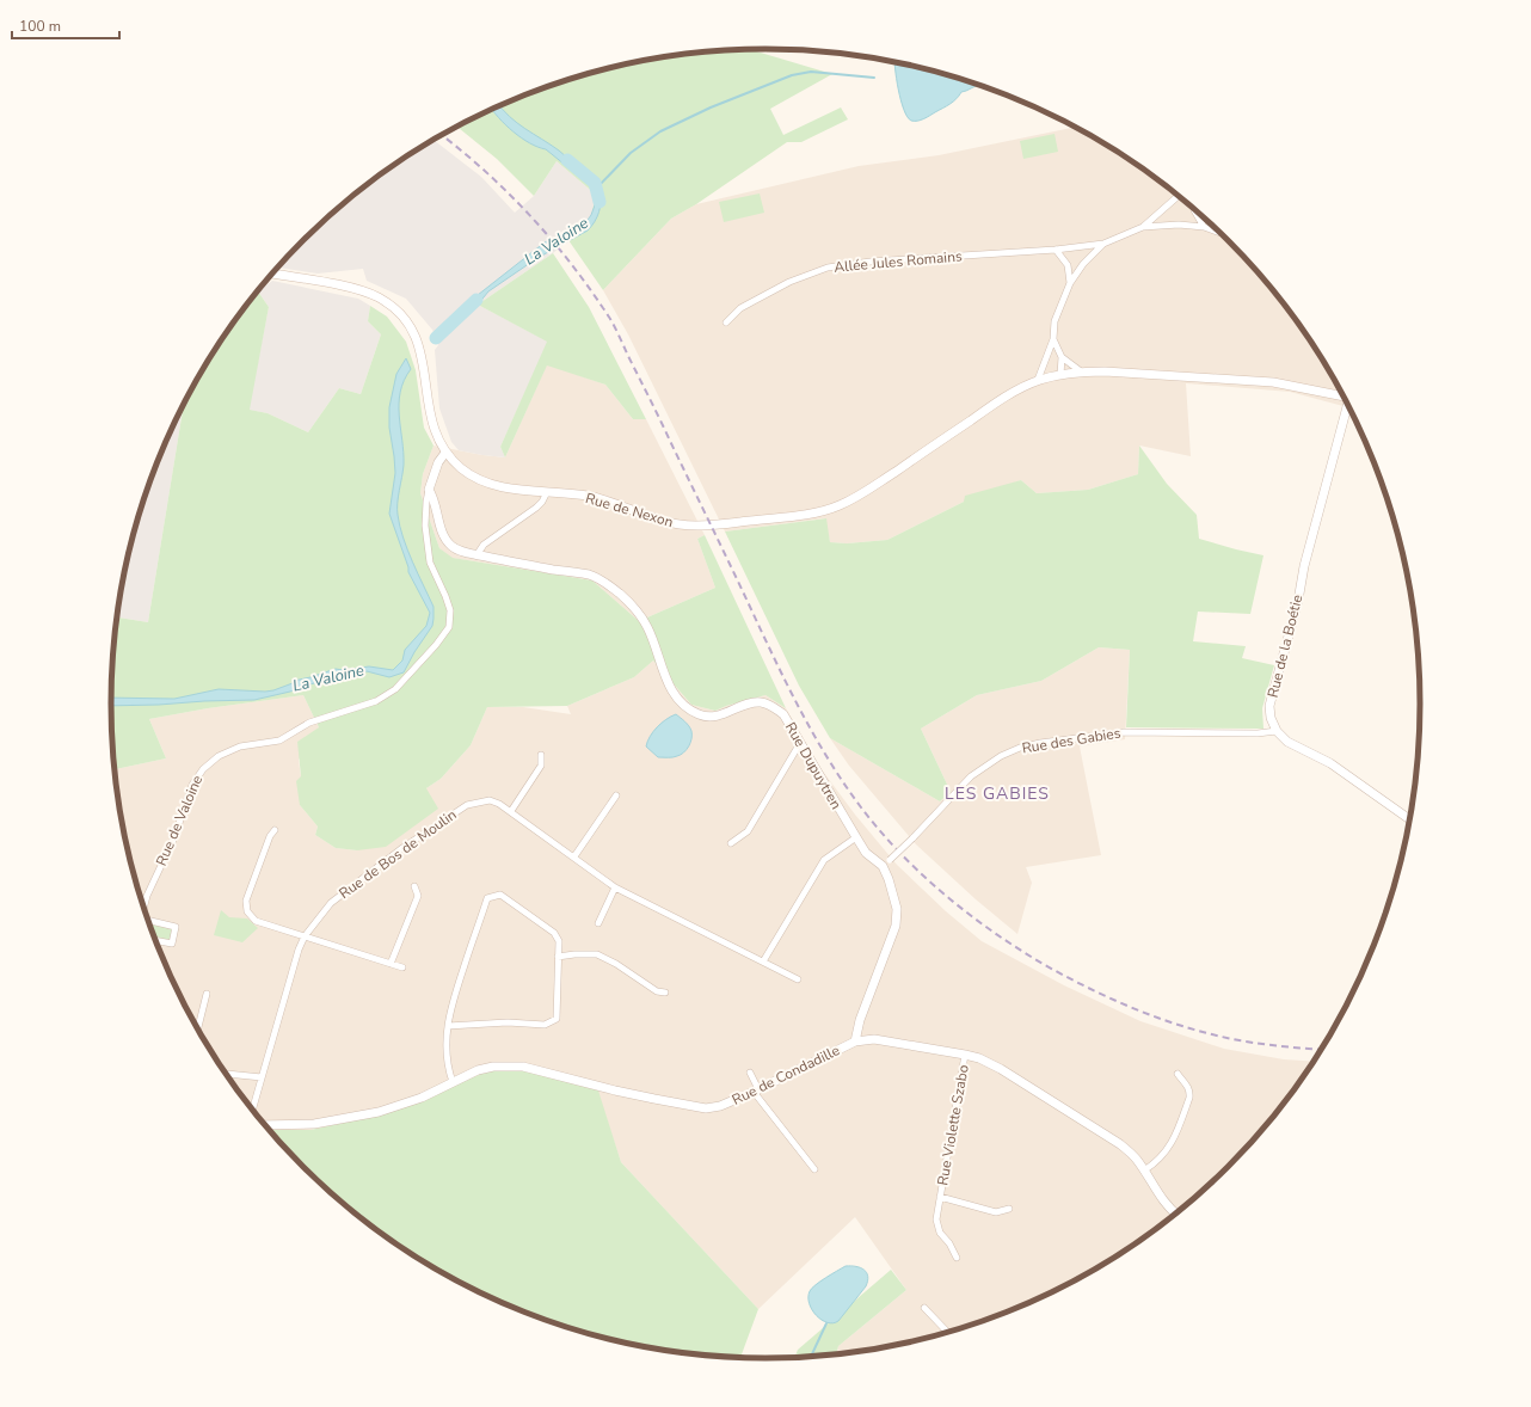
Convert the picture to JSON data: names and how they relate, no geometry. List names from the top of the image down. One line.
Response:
{"streets":{"street":["Allée Jules Romains","Rue de Nexon","Rue de la Boétie","Rue des Gabies","Rue Dupuytren","Rue de Valoine","Rue de Bos de Moulin","Rue de Condadille","Rue Violette Szabo"]},"crossings":[["Rue de Nexon","Rue de Valoine"],["Rue de la Boétie","Rue des Gabies"],["Rue des Gabies","Rue Dupuytren"],["Rue Dupuytren","Rue de Valoine"],["Rue Dupuytren","Rue de Condadille"],["Rue de Condadille","Rue Violette Szabo"]],"districts":["LES GABIES"],"water":["La Valoine"],"scale_bar":"100 m"}
